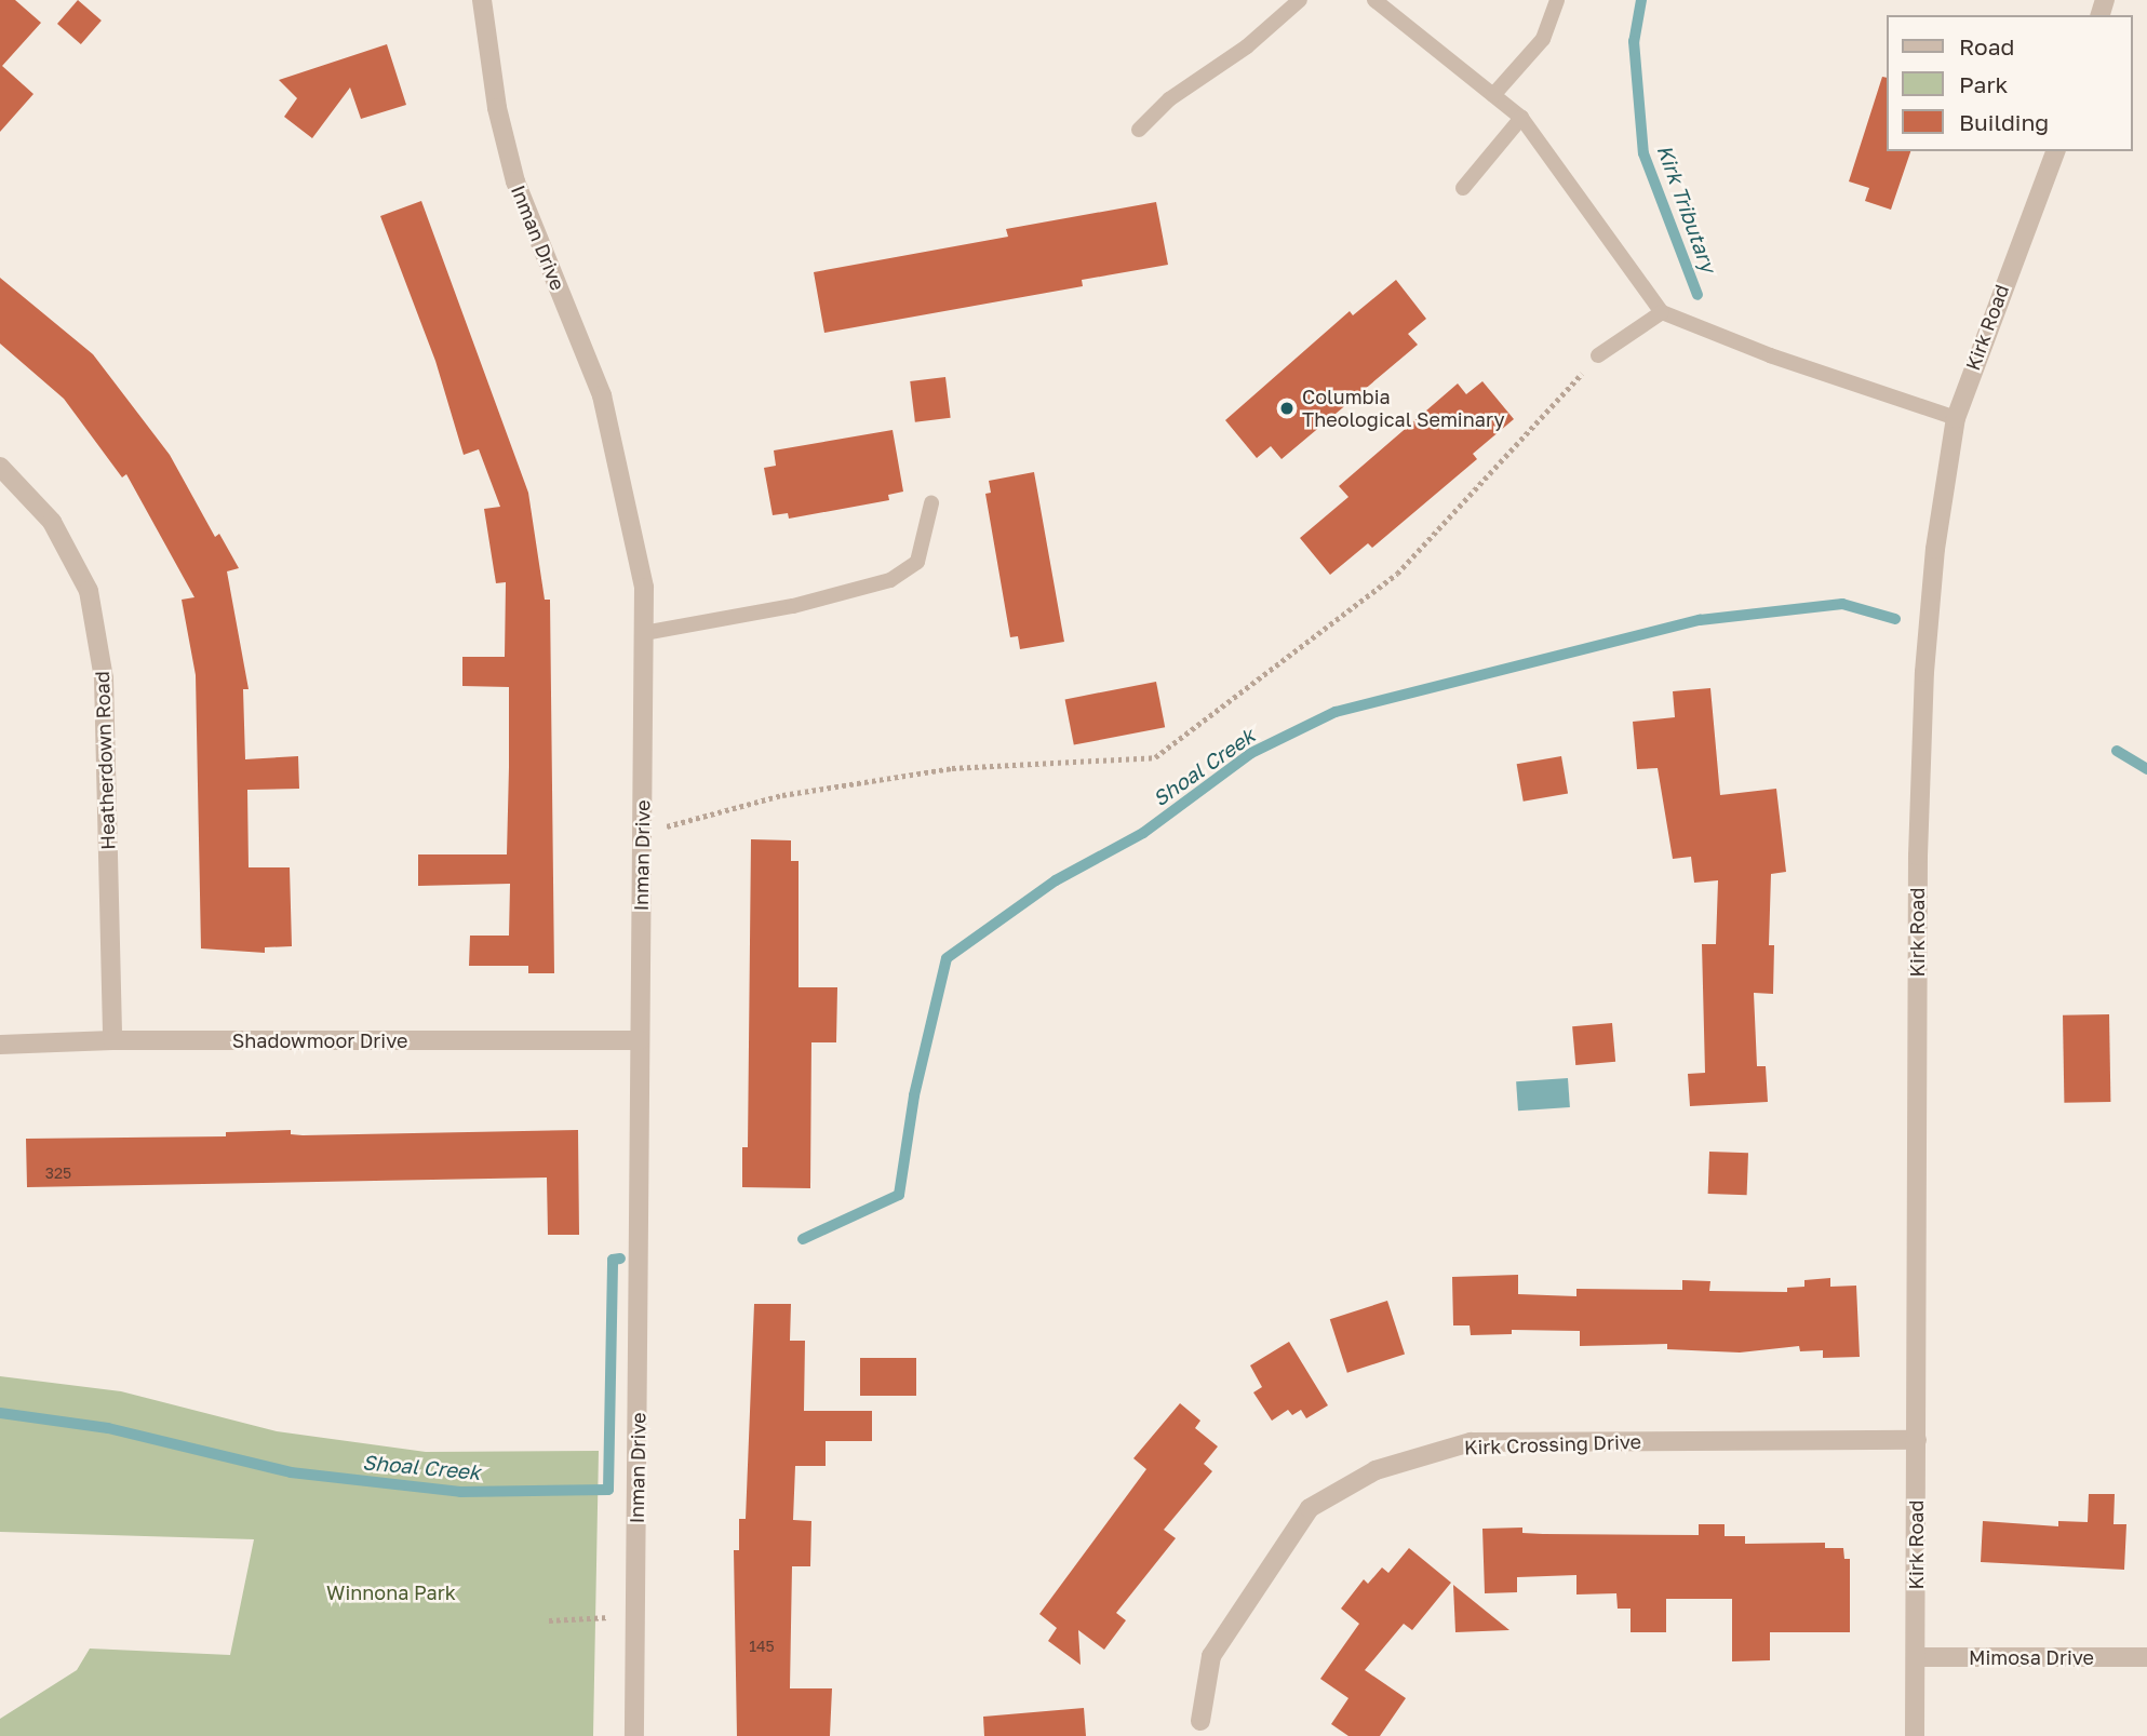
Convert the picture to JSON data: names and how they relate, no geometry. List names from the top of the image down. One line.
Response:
{"streets":{"street":["Inman Drive","Kirk Road","Heatherdown Road","Shadowmoor Drive","Kirk Crossing Drive","Mimosa Drive"]},"crossings":[["Inman Drive","Shadowmoor Drive"],["Kirk Road","Kirk Crossing Drive"],["Kirk Road","Mimosa Drive"],["Heatherdown Road","Shadowmoor Drive"]],"water":["Kirk Tributary","Shoal Creek"],"parks":["Winnona Park"],"places":["Columbia Theological Seminary"],"house_numbers":["325","145"],"legend":["Road","Park","Building"]}
